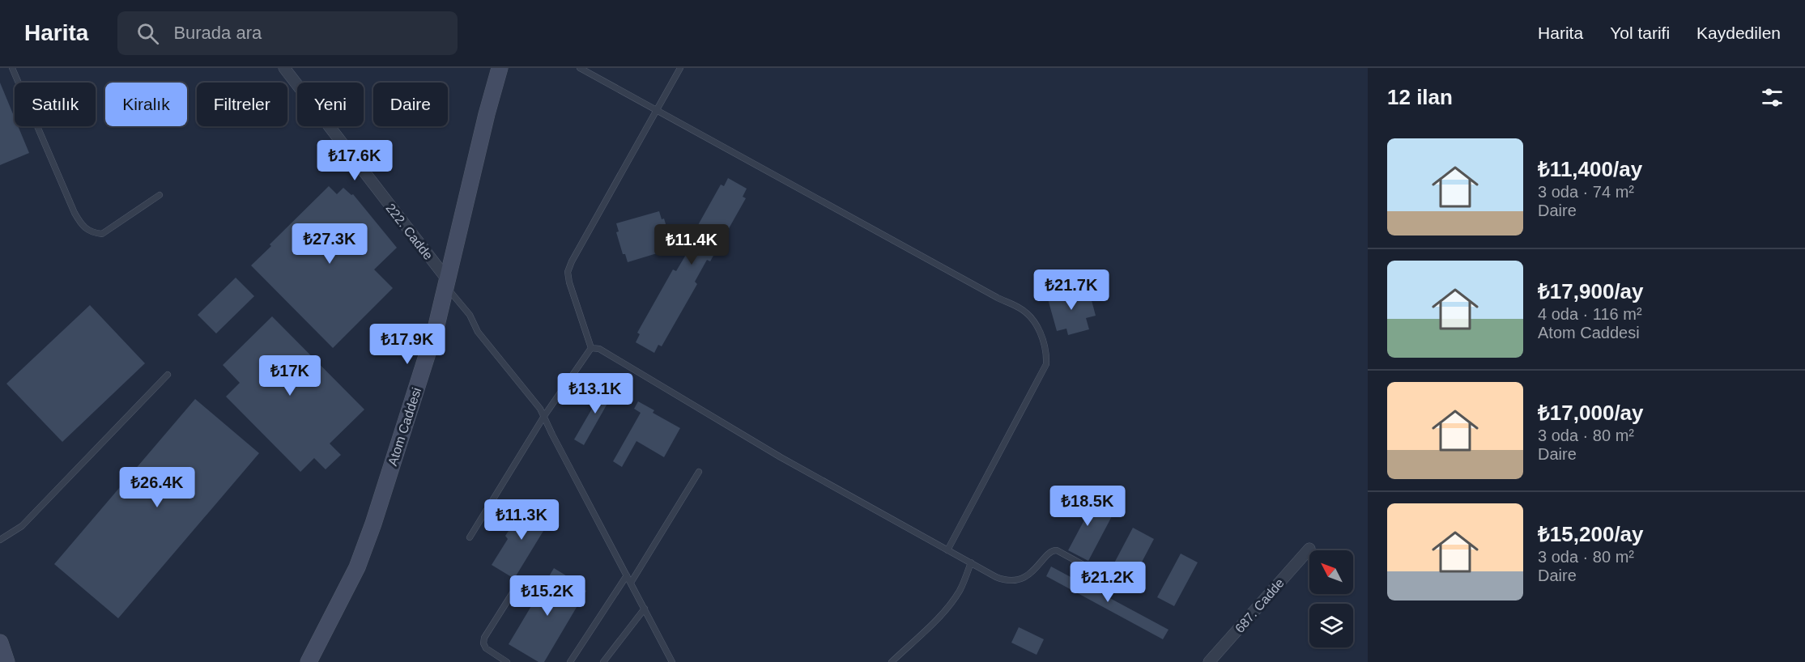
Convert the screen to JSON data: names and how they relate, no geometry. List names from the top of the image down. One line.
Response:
{"streets":{"street":["222. Cadde","Atom Caddesi","687. Cadde"]},"crossings":[["222. Cadde","Atom Caddesi"]],"north":"top left","page":{"header":"Harita","search":"Burada ara","nav":["Harita","Yol tarifi","Kaydedilen"],"heading":"12 ilan","chip":["Satılık","Kiralık","Filtreler","Yeni","Daire"],"list":[{"name":"₺11,400/ay","note":"3 oda · 74 m² · Daire"},{"name":"₺17,900/ay","note":"4 oda · 116 m² · Atom Caddesi"},{"name":"₺17,000/ay","note":"3 oda · 80 m² · Daire"},{"name":"₺15,200/ay","note":"3 oda · 80 m² · Daire"}],"price":["₺17.6K","₺27.3K","₺11.4K","₺21.7K","₺17.9K","₺17K","₺13.1K","₺26.4K","₺18.5K","₺11.3K","₺21.2K","₺15.2K"]}}
